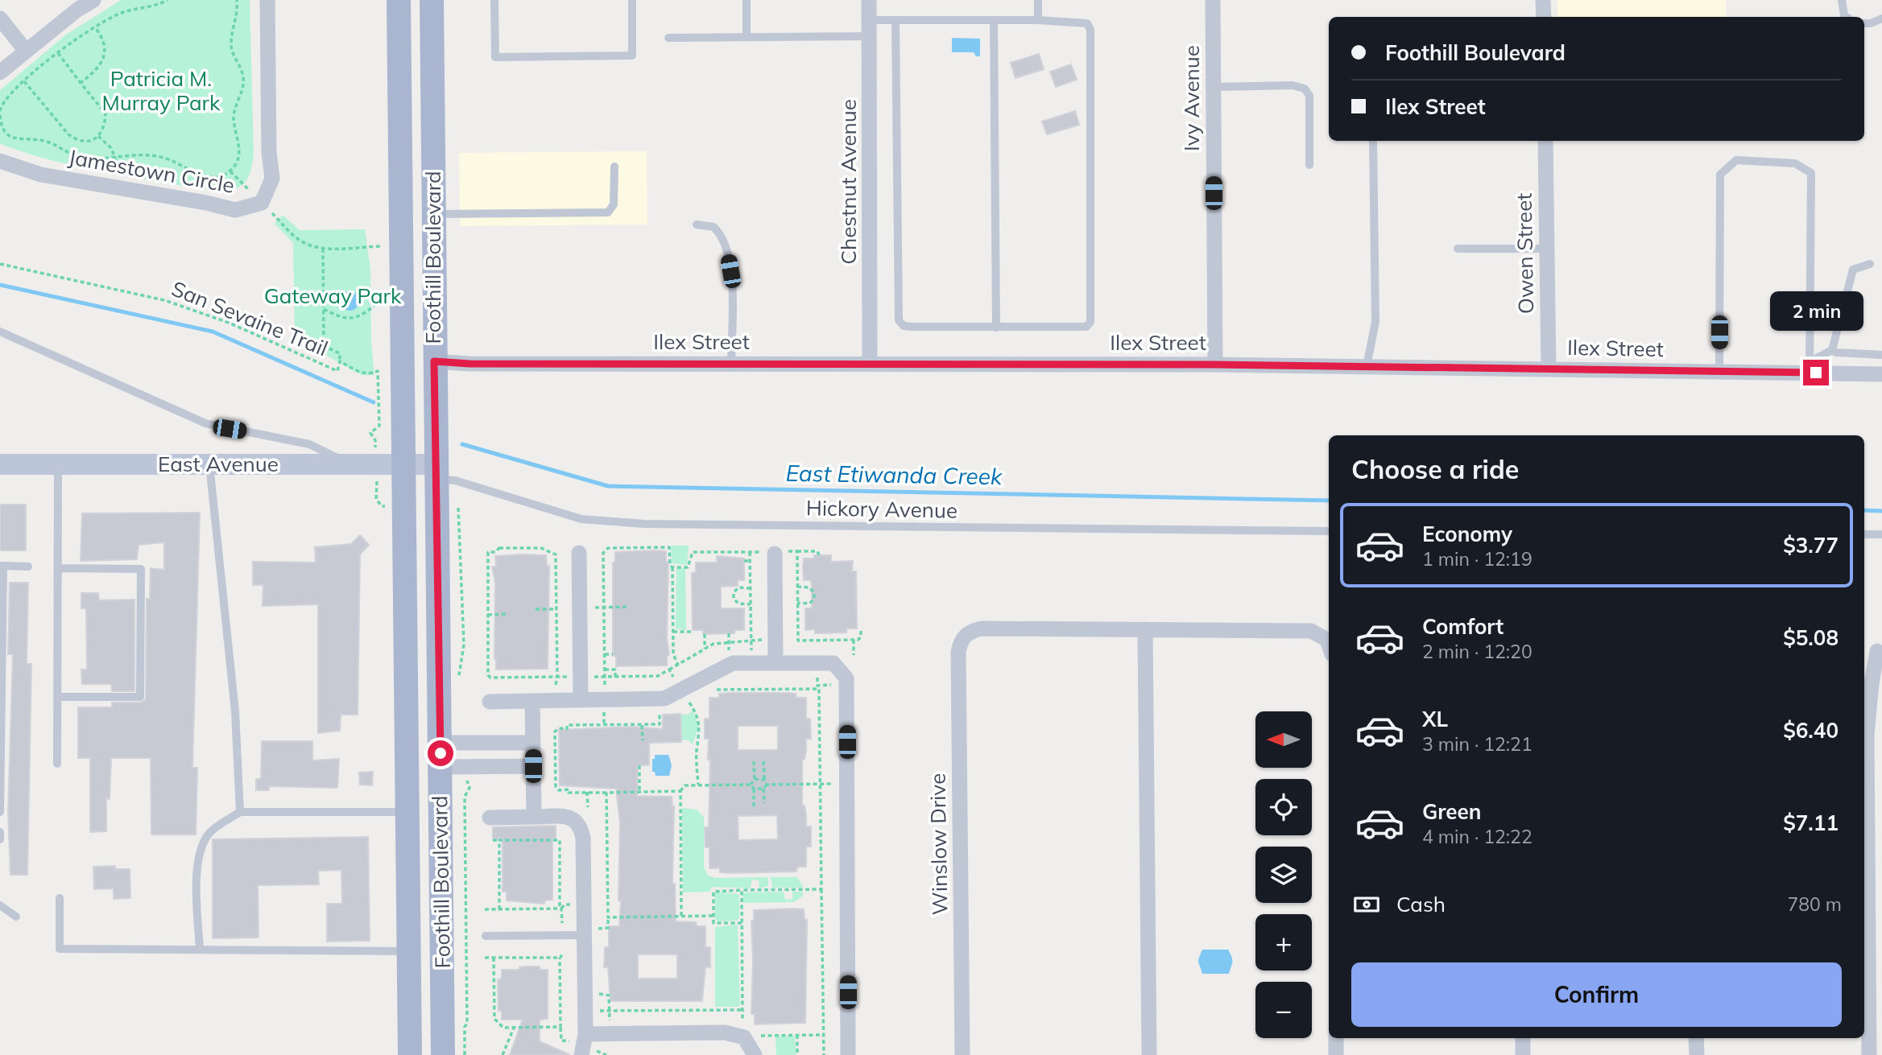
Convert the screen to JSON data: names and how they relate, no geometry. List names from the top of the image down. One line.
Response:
{"streets":{"main road":["Foothill Boulevard","East Avenue"],"street":["Ivy Avenue","Jamestown Circle","Chestnut Avenue","Owen Street","Ilex Street","Winslow Drive"],"lane":["Hickory Avenue"],"path":["San Sevaine Trail"]},"crossings":[["Ivy Avenue","Ilex Street"],["Chestnut Avenue","Ilex Street"],["Owen Street","Ilex Street"],["Foothill Boulevard","Ilex Street"],["Foothill Boulevard","East Avenue"],["Foothill Boulevard","Hickory Avenue"],["East Avenue","Hickory Avenue"]],"water":["East Etiwanda Creek"],"parks":["Patricia M. Murray Park","Gateway Park"],"north":"left","page":{"banner":["Foothill Boulevard","Ilex Street"],"bubble":"2 min","heading":"Choose a ride","list":[{"name":"Economy","note":"1 min · 12:19","value":"$3.77"},{"name":"Comfort","note":"2 min · 12:20","value":"$5.08"},{"name":"XL","note":"3 min · 12:21","value":"$6.40"},{"name":"Green","note":"4 min · 12:22","value":"$7.11"}],"map_buttons":["+","−"],"pay":["Cash","780 m"],"buttons":"Confirm"}}
